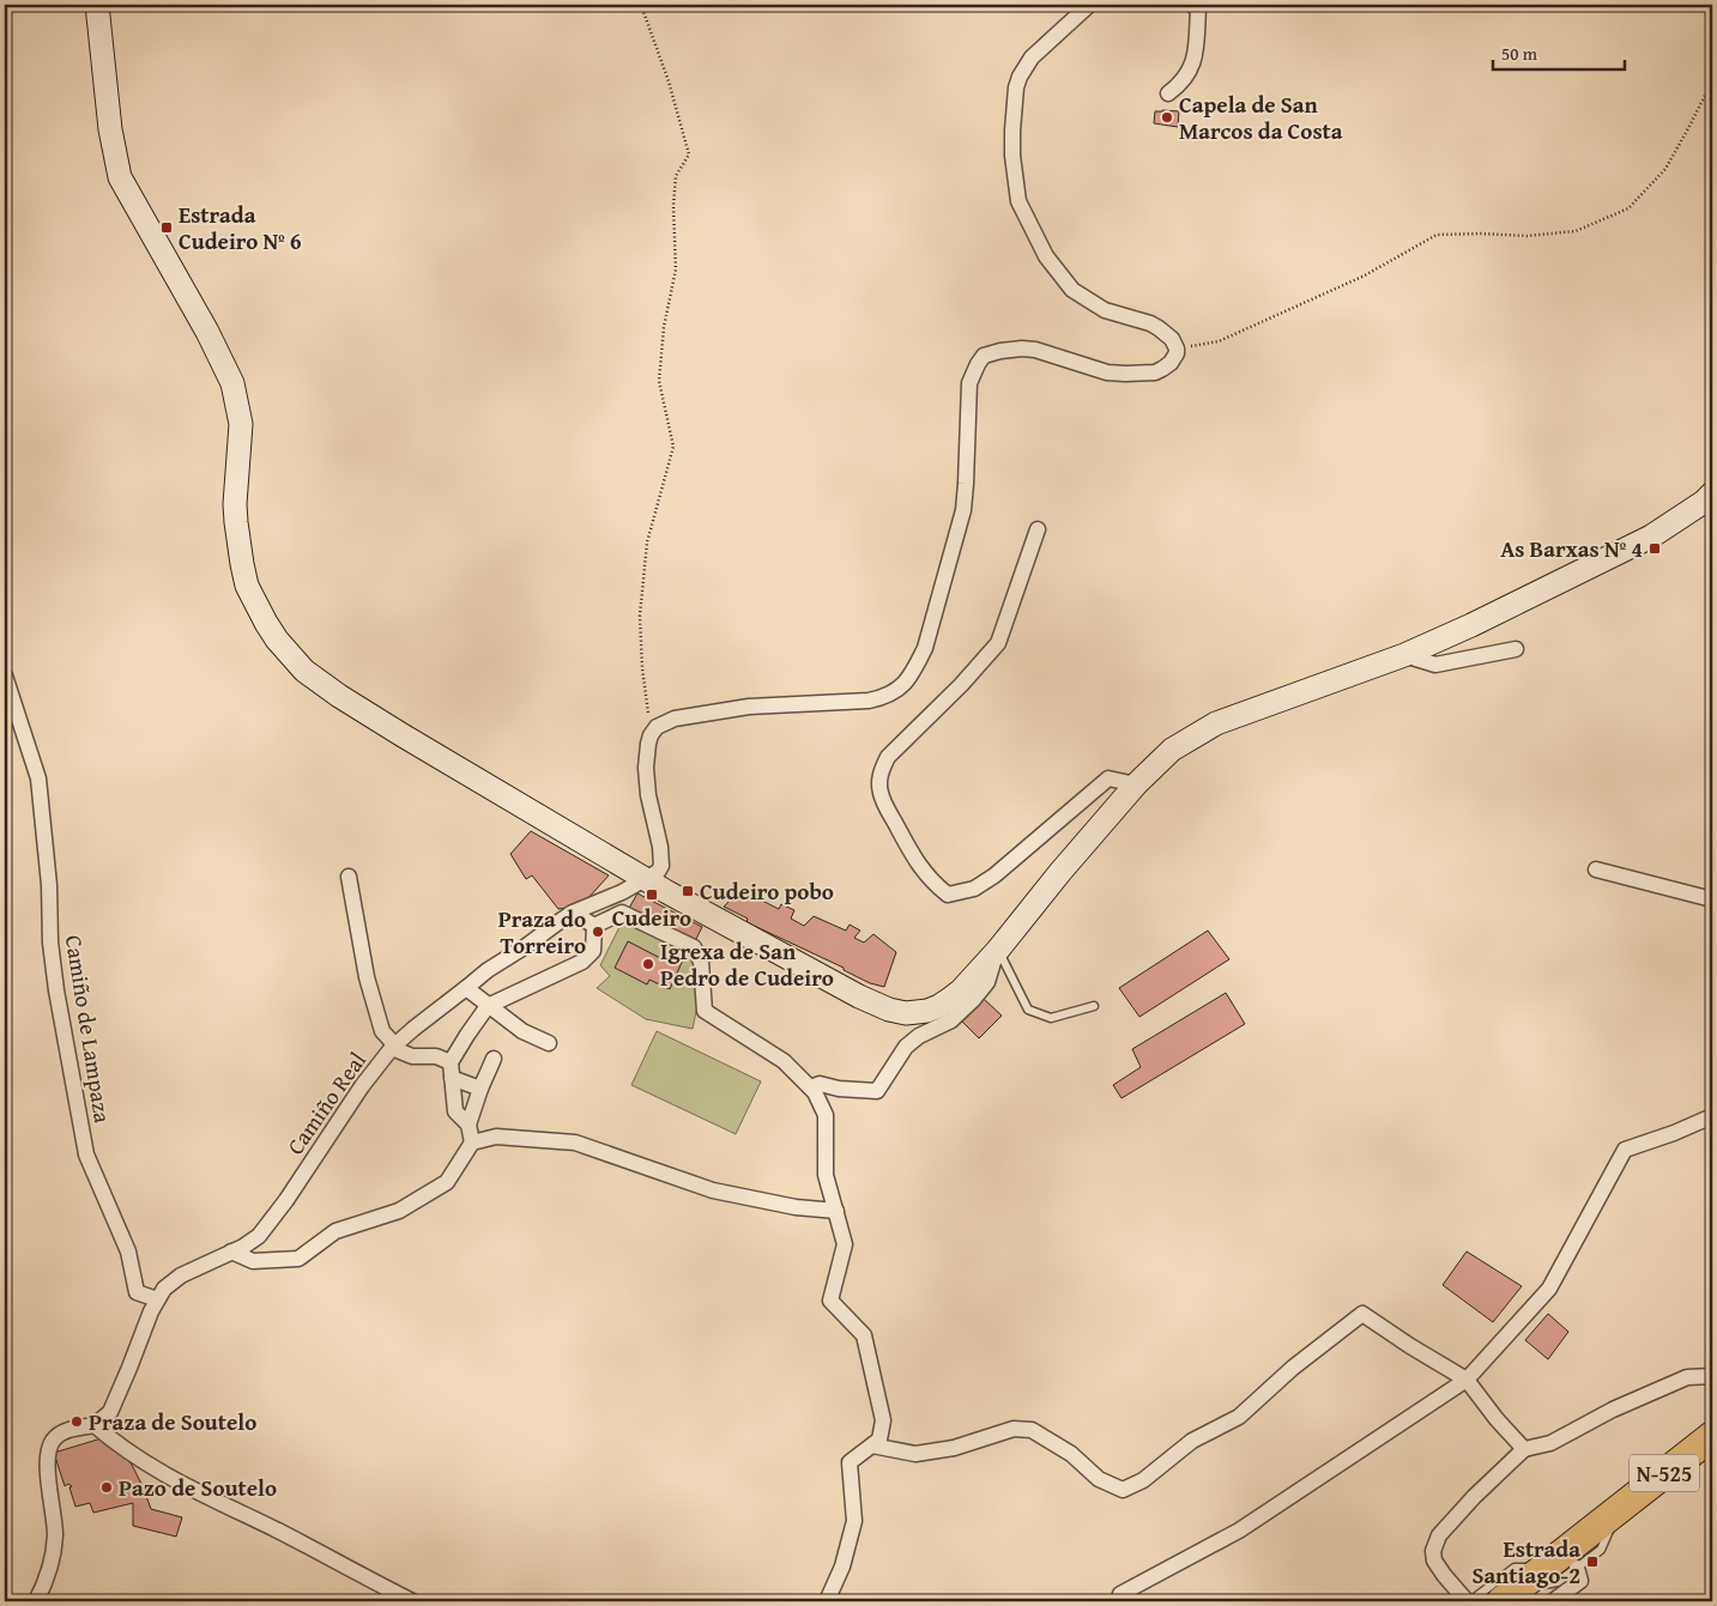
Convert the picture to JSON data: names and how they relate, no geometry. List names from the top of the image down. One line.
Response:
{"streets":{"highway":["N-525"],"street":["Camiño de Lampaza","Camiño Real"]},"crossings":[["Camiño de Lampaza","Camiño Real"]],"places":{"other":["Capela de San Marcos da Costa","Praza do Torreiro","Igrexa de San Pedro de Cudeiro","Praza de Soutelo","Pazo de Soutelo"],"transit":["Estrada Cudeiro Nº 6","As Barxas Nº 4","Cudeiro pobo","Cudeiro","Estrada Santiago-2"]},"scale_bar":"50 m"}
